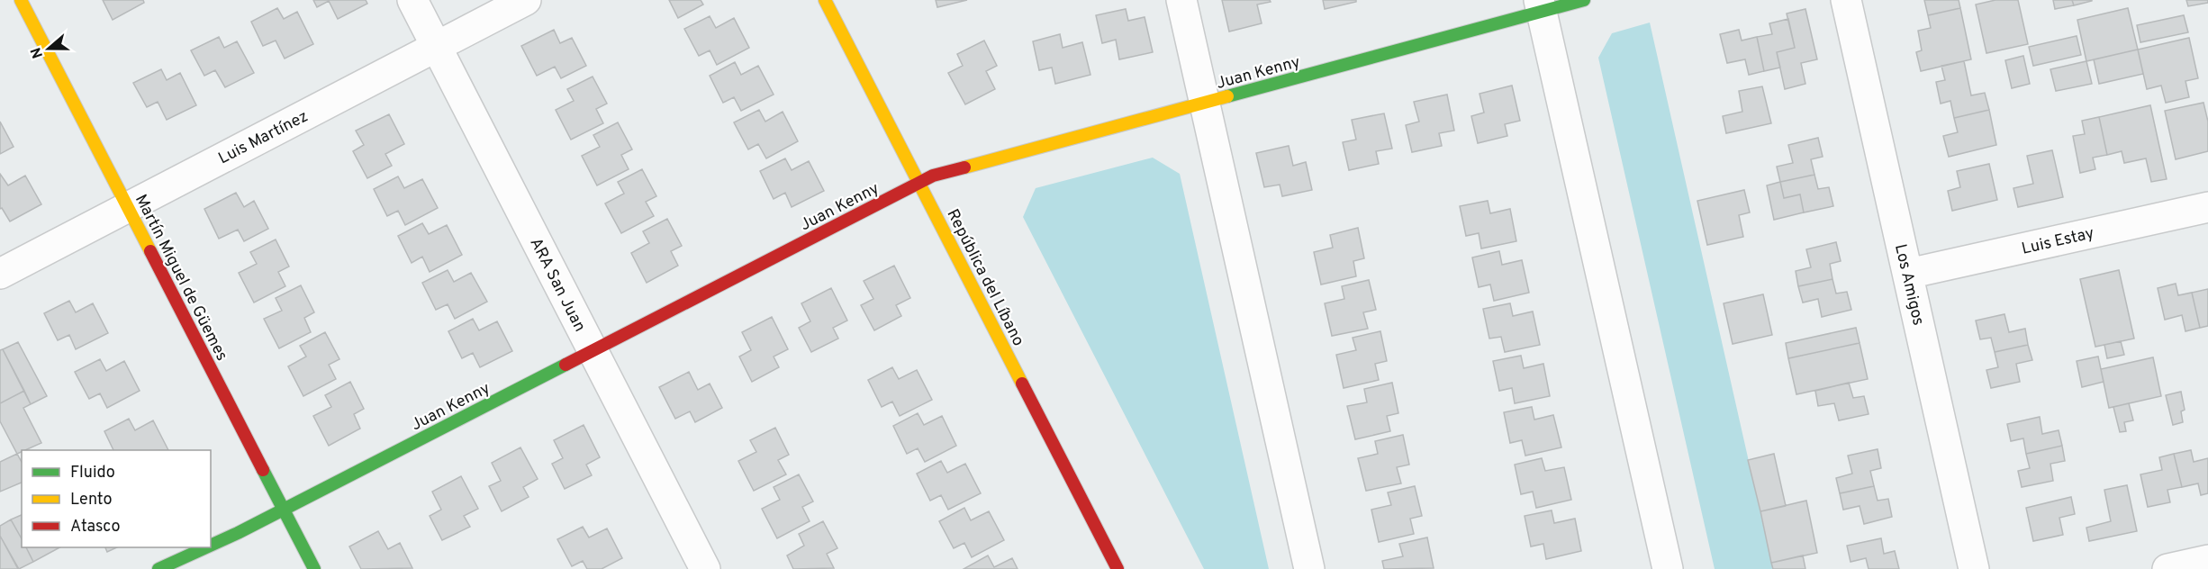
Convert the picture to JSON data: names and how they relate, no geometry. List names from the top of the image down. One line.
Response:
{"streets":{"street":["Juan Kenny","Luis Martínez","Luis Estay","Martín Miguel de Güemes","República del Líbano","ARA San Juan","Los Amigos"]},"crossings":[["Juan Kenny","Martín Miguel de Güemes"],["Juan Kenny","República del Líbano"],["Juan Kenny","ARA San Juan"],["Luis Martínez","Martín Miguel de Güemes"],["Luis Martínez","ARA San Juan"],["Luis Estay","Los Amigos"]],"legend":["Fluido","Lento","Atasco"],"north":"left"}
